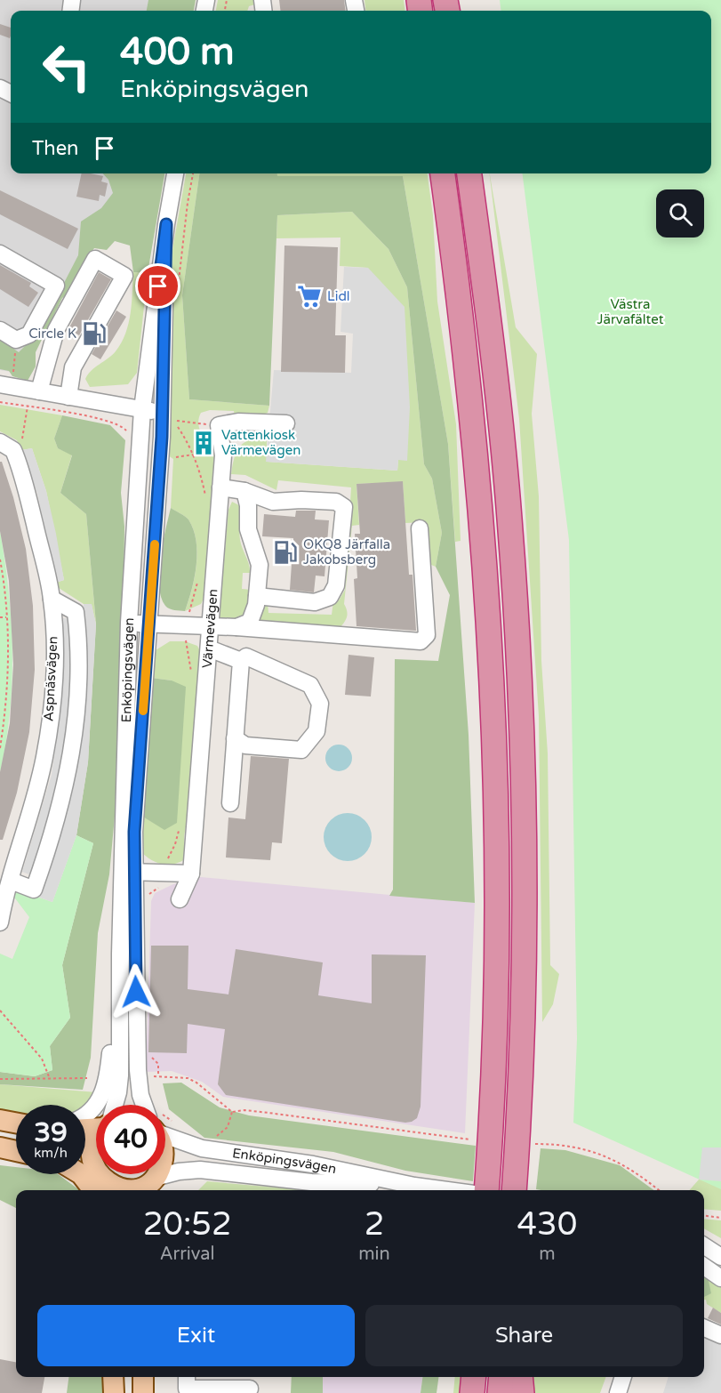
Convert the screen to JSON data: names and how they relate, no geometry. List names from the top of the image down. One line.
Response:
{"streets":{"street":["Värmevägen","Enköpingsvägen","Aspnäsvägen"]},"parks":["Västra Järvafältet"],"places":{"supermarket":["Lidl"],"fuel station":["Circle K","OKQ8 Järfalla Jakobsberg"],"building":["Vattenkiosk Värmevägen"]},"page":{"turn":["400 m","Enköpingsvägen"],"then":"Then","speed":"39 km/h","limit":"40","eta":["20:52","Arrival","2","min","430","m"],"buttons":["Exit","Share"]}}
